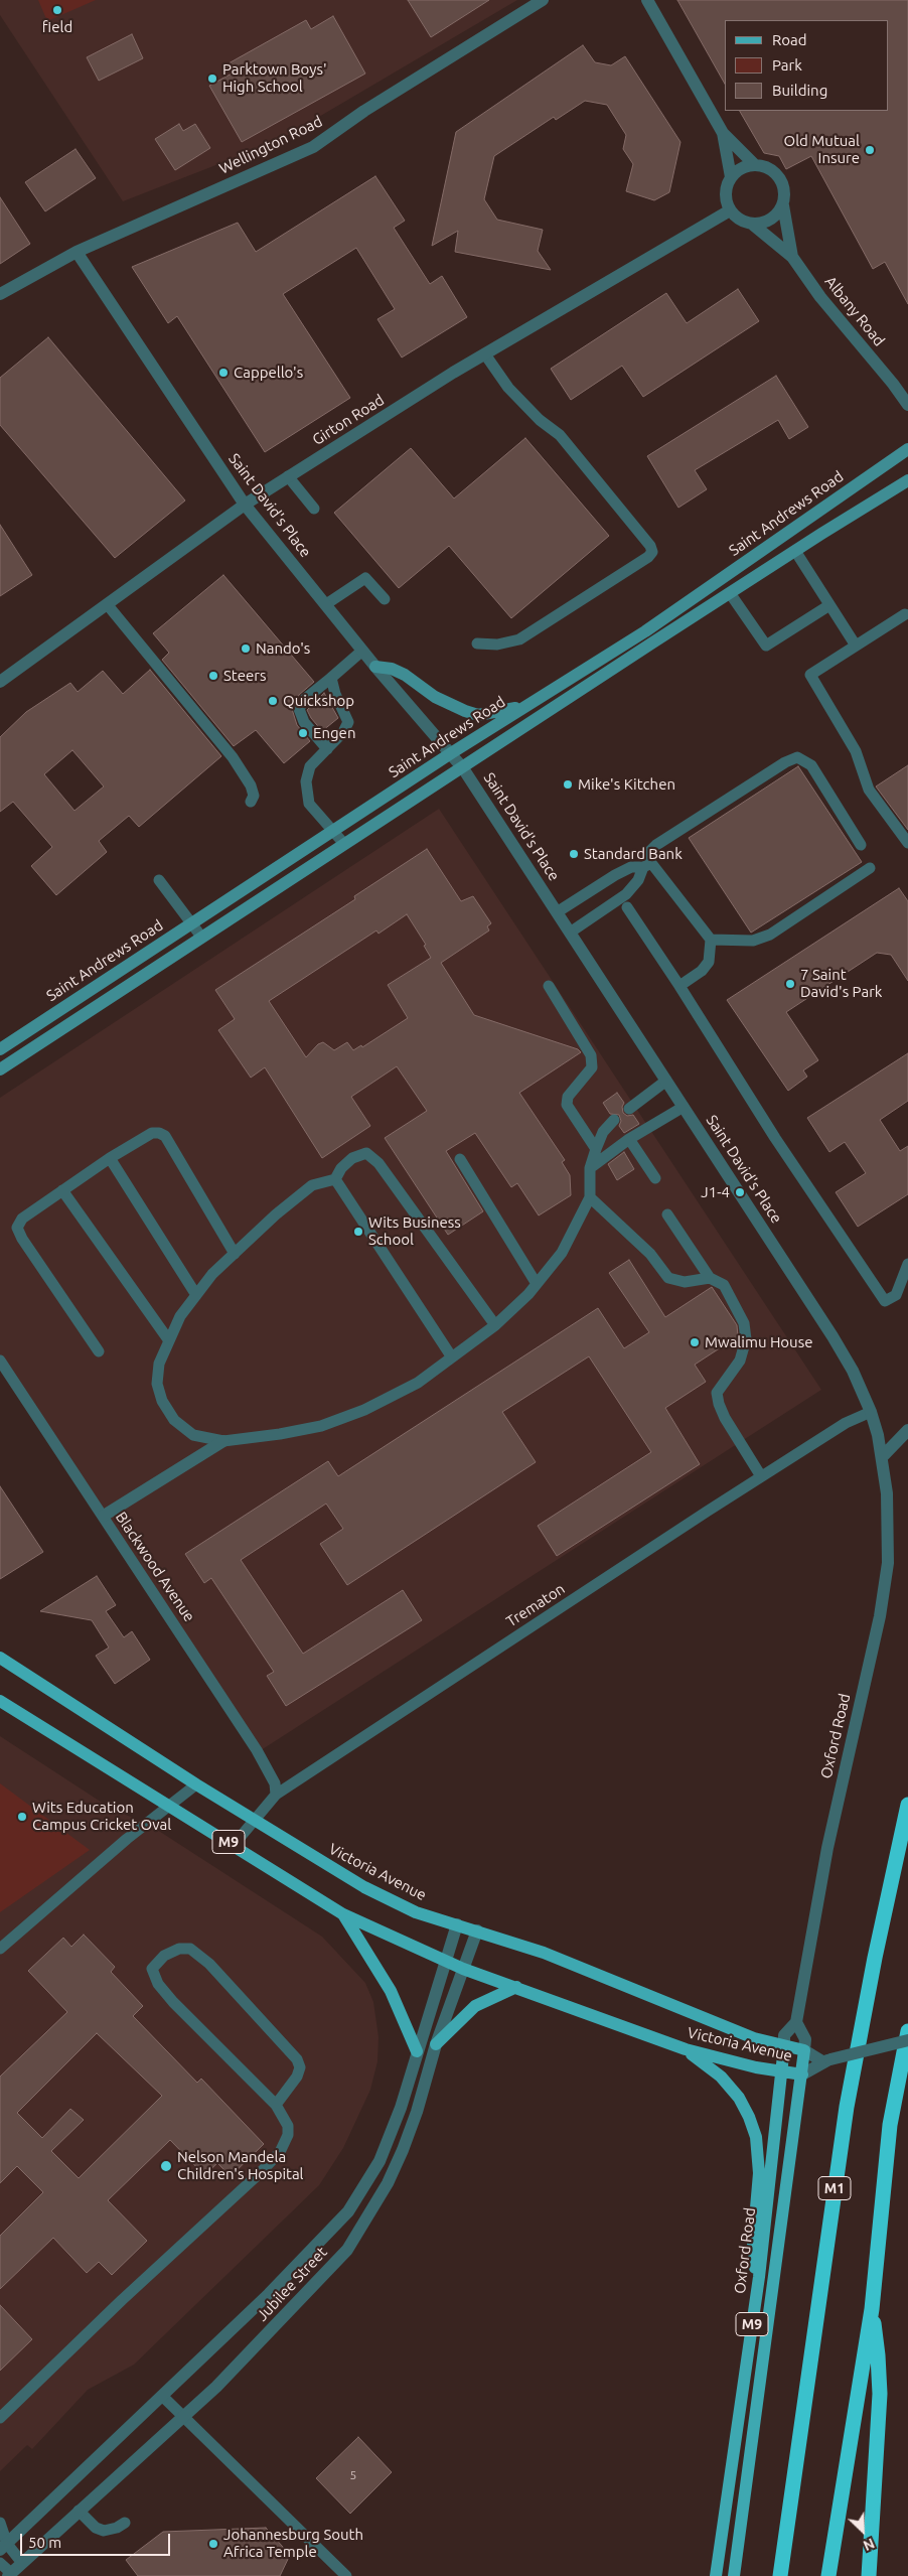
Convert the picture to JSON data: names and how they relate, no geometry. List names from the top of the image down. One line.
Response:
{"streets":{"highway":["M1"],"main road":["Saint Andrews Road","Oxford Road","M9","Victoria Avenue"],"street":["Wellington Road","Albany Road","Girton Road","Saint David's Place","Jubilee Street"],"lane":["Blackwood Avenue","Trematon"]},"crossings":[["Wellington Road","Saint David's Place"],["Albany Road","Girton Road"],["Girton Road","Saint David's Place"],["Saint David's Place","Saint Andrews Road"],["Saint David's Place","Trematon"],["Saint David's Place","Oxford Road"],["Blackwood Avenue","Trematon"],["Trematon","Victoria Avenue"],["Oxford Road","Victoria Avenue"],["Victoria Avenue","Jubilee Street"]],"places":["field","Parktown Boys' High School","Old Mutual Insure","Cappello's","Nando's","Steers","Quickshop","Engen","Mike's Kitchen","Standard Bank","7 Saint David's Park","J1-4","Wits Business School","Mwalimu House","Wits Education Campus Cricket Oval","Nelson Mandela Children's Hospital","Johannesburg South Africa Temple"],"house_numbers":["5"],"legend":["Road","Park","Building"],"scale_bar":"50 m","north":"bottom right"}
